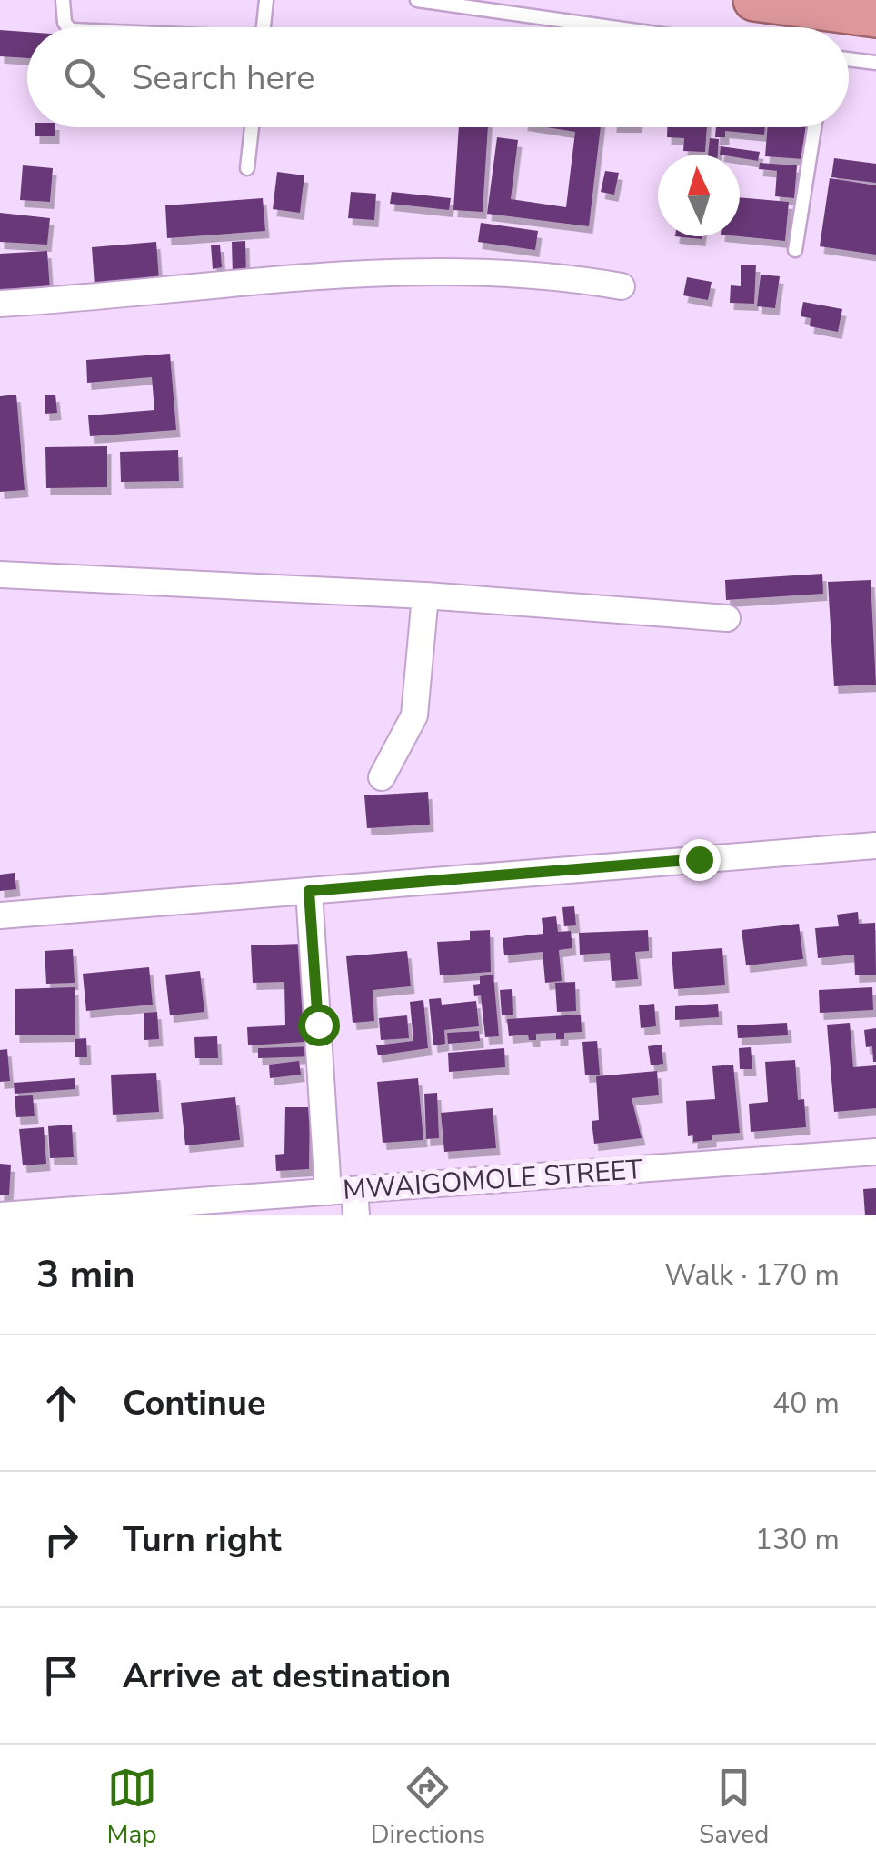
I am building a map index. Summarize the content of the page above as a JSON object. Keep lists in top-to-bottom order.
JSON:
{
  "streets": {
    "street": ["MWAIGOMOLE STREET"]
  },
  "north": "top",
  "page": {
    "search": "Search here",
    "heading": ["3 min", "Walk · 170 m"],
    "list": [
      ["Continue", "40 m"],
      ["Turn right", "130 m"],
      "Arrive at destination"
    ],
    "nav": ["Map", "Directions", "Saved"]
  }
}
